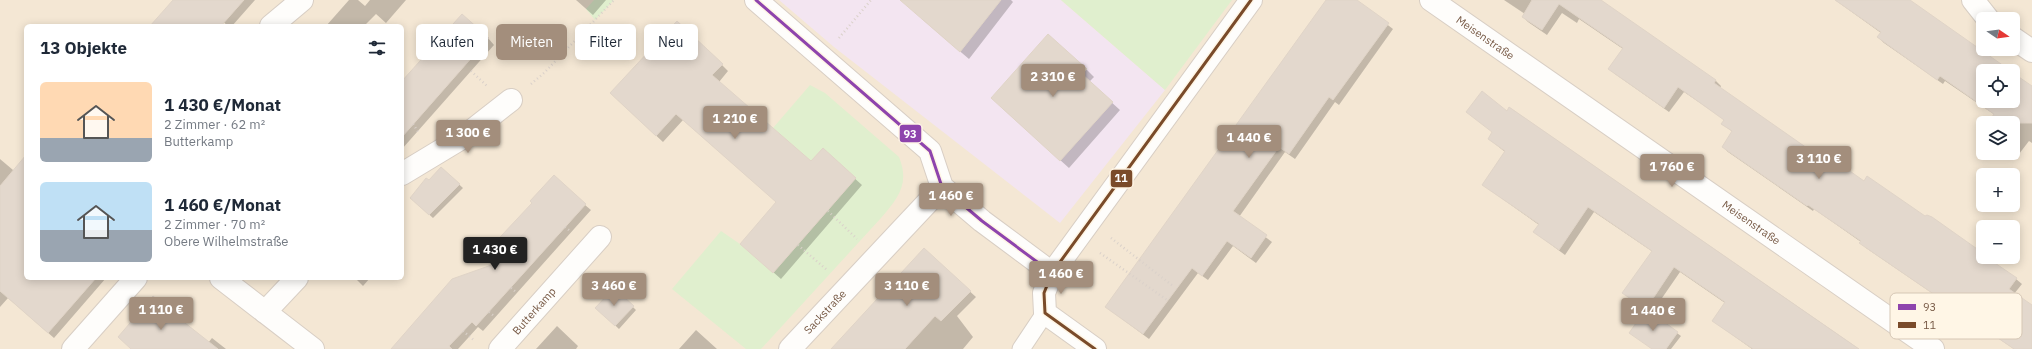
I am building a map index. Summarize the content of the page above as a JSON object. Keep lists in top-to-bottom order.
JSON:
{
  "streets": {
    "street": ["Meisenstraße", "Butterkamp", "Sackstraße"]
  },
  "lines": ["transit line 93", "transit line 11"],
  "legend": ["93", "11"],
  "north": "right",
  "page": {
    "map_buttons": ["+", "−"],
    "chip": [
      "Kaufen",
      "Mieten",
      "Filter",
      "Neu"
    ],
    "heading": "13 Objekte",
    "price": [
      "2 310 €",
      "1 210 €",
      "1 300 €",
      "1 440 €",
      "3 110 €",
      "1 760 €",
      "1 460 €",
      "1 430 €",
      "1 460 €",
      "3 460 €",
      "3 110 €",
      "1 110 €",
      "1 440 €"
    ],
    "list": [
      {
        "name": "1 430 €/Monat",
        "note": "2 Zimmer · 62 m² · Butterkamp"
      },
      {
        "name": "1 460 €/Monat",
        "note": "2 Zimmer · 70 m² · Obere Wilhelmstraße"
      }
    ]
  }
}
